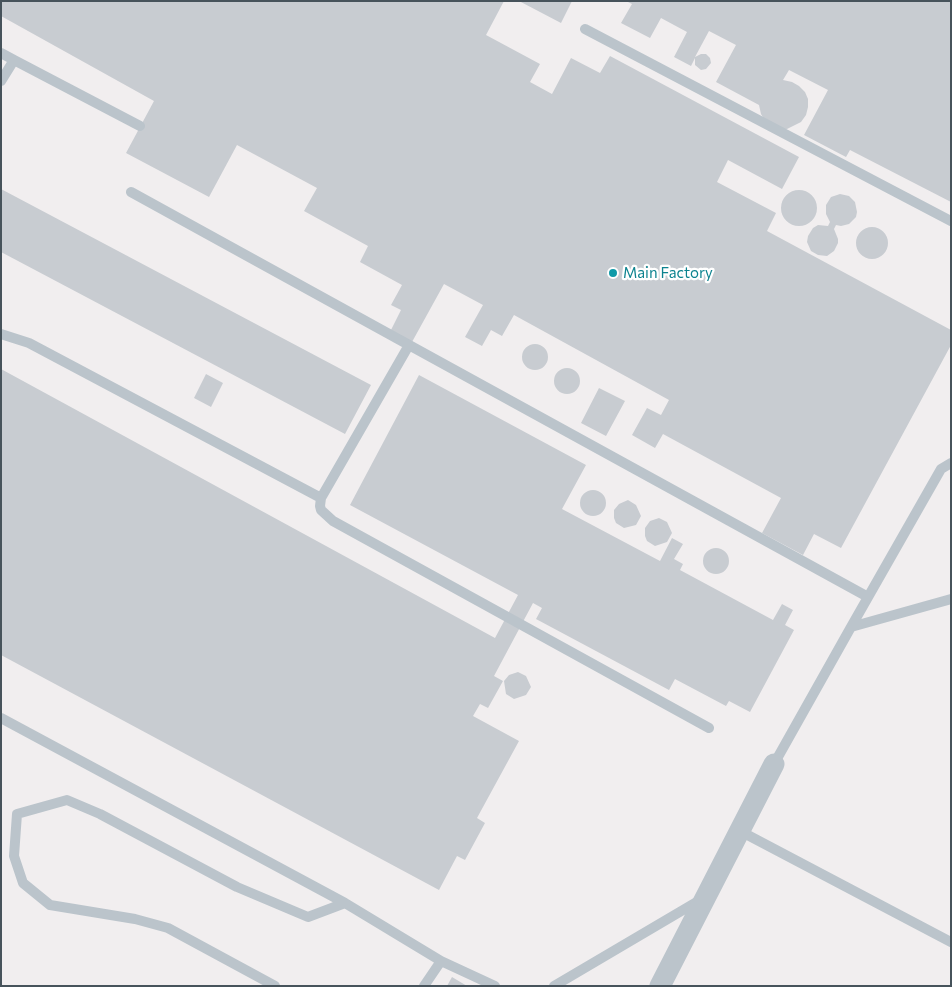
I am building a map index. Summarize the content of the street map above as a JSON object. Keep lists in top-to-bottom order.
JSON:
{
  "places": ["Main Factory"]
}
